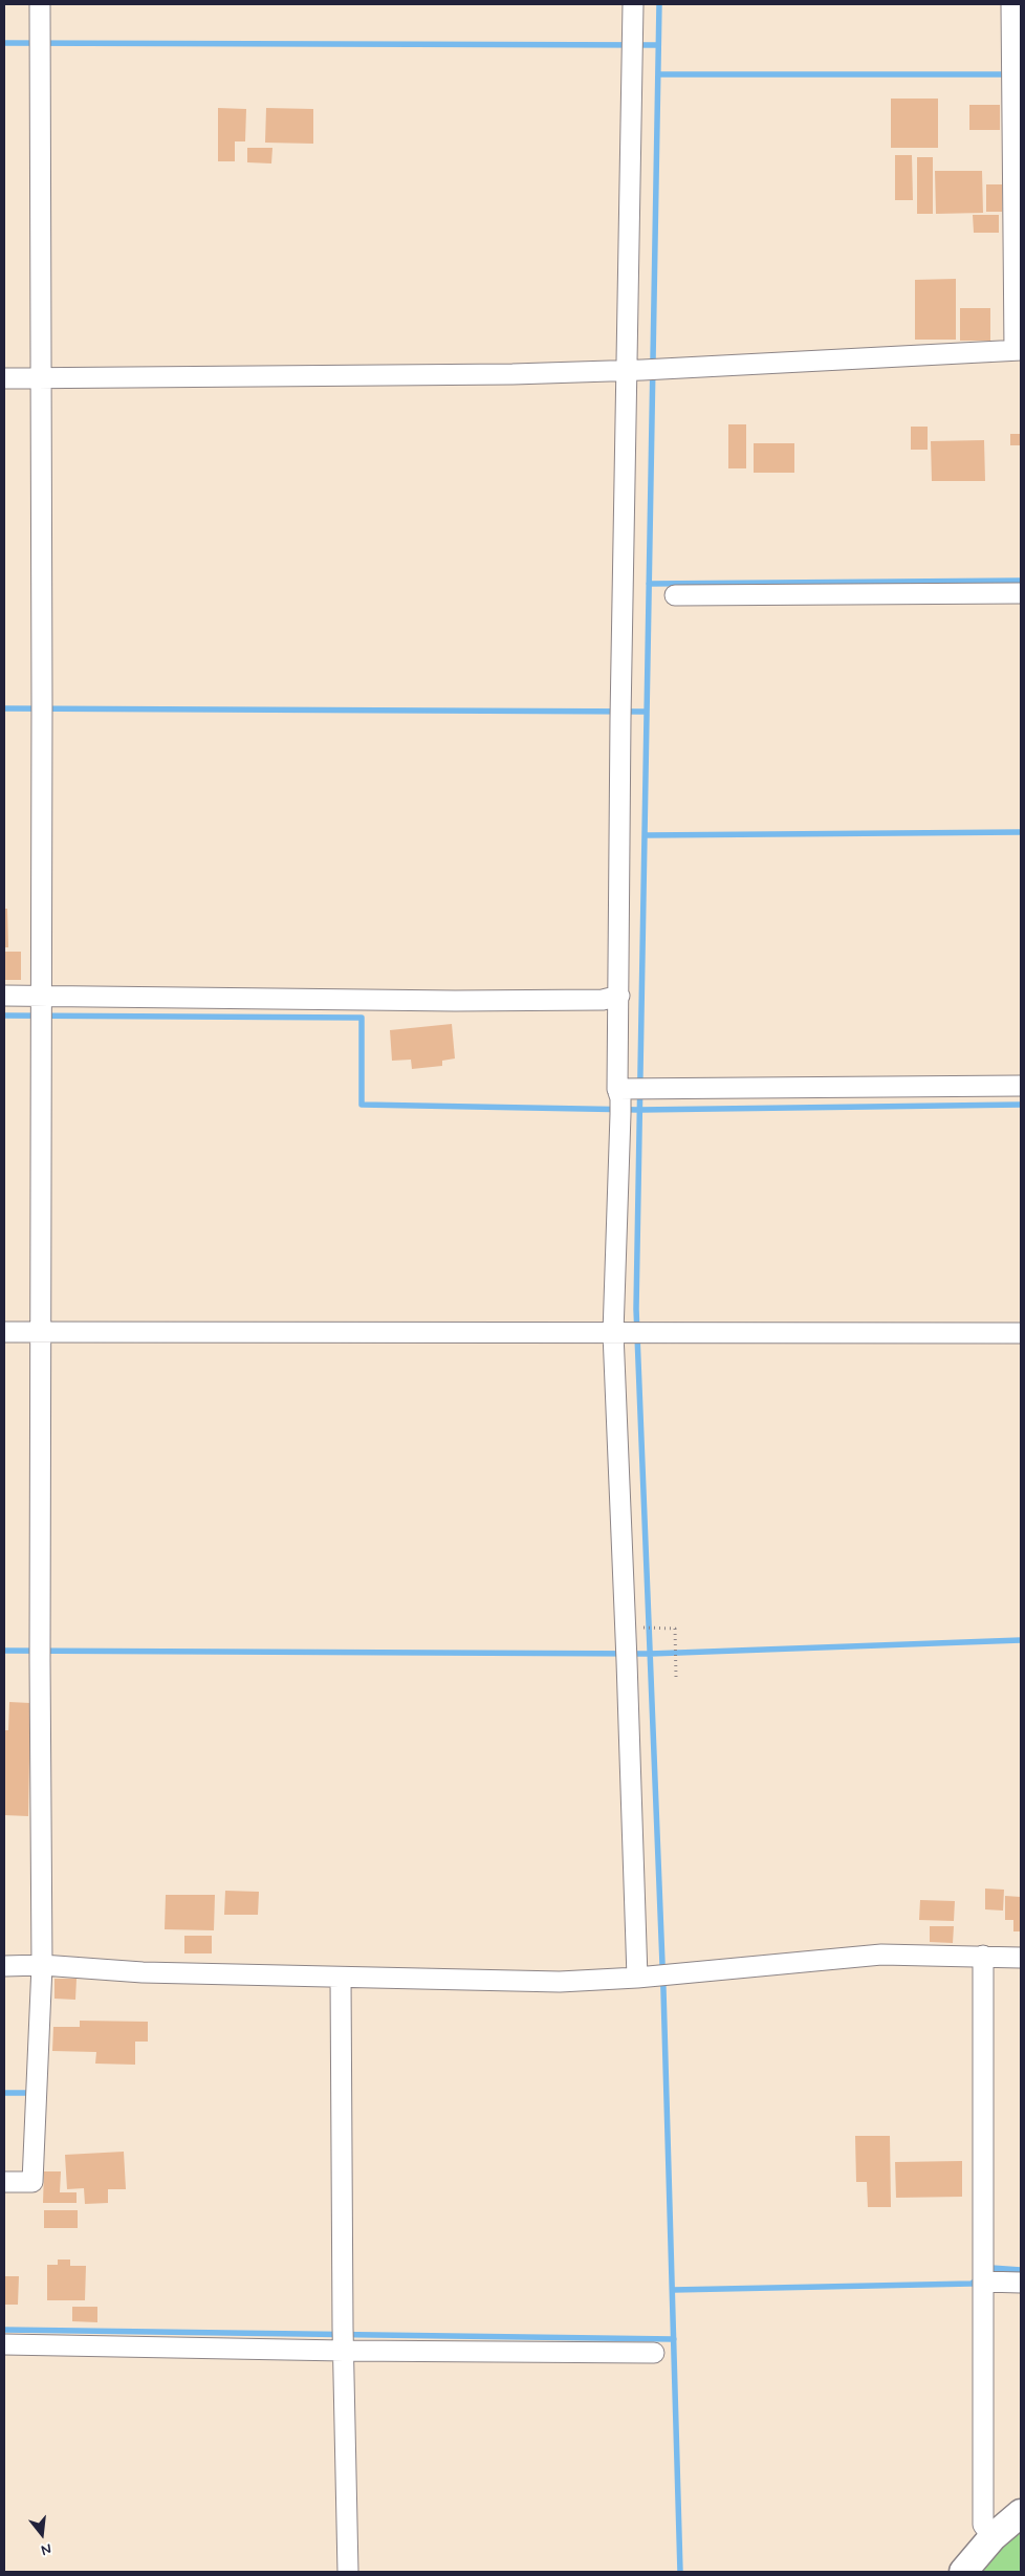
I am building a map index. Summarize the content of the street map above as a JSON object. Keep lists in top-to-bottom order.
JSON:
{
  "north": "bottom"
}
